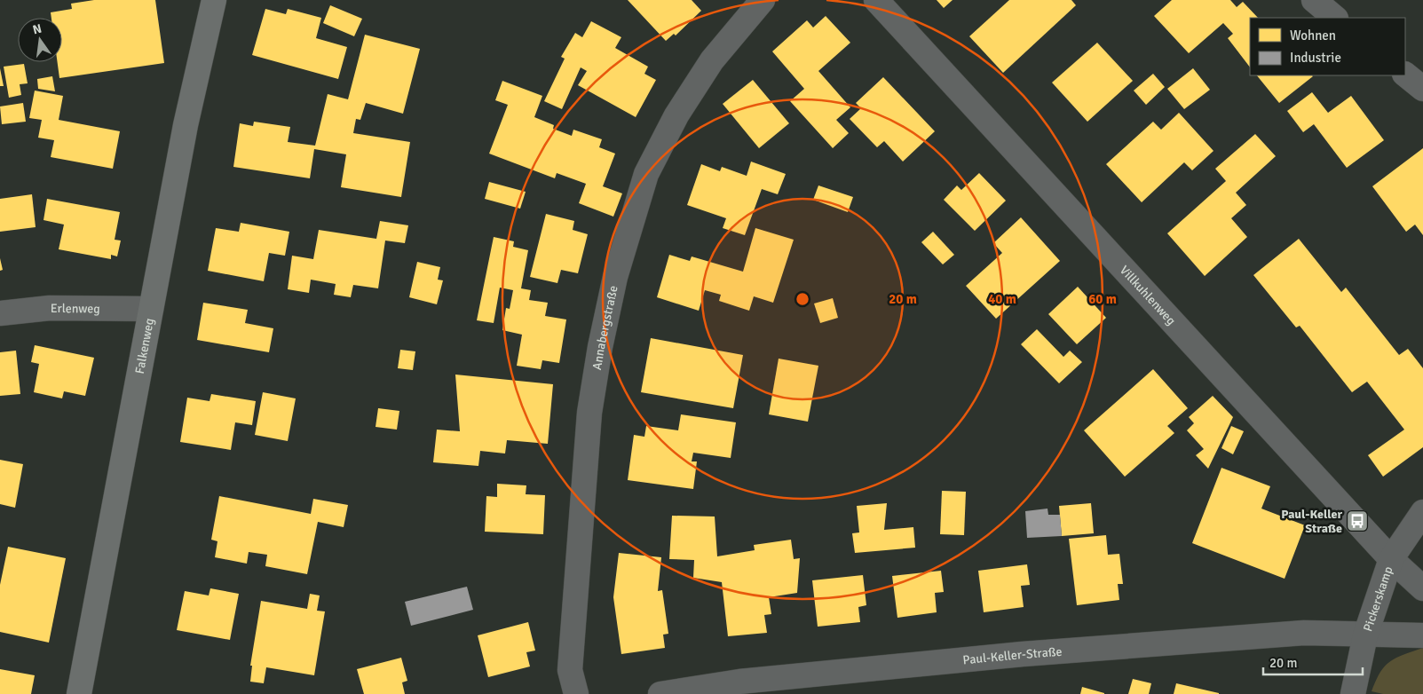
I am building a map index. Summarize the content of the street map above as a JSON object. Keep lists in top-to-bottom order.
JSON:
{
  "streets": {
    "main road": ["Falkenweg"],
    "street": [
      "Villkuhlenweg",
      "Erlenweg",
      "Annabergstraße",
      "Pickerskamp",
      "Paul-Keller-Straße"
    ]
  },
  "crossings": [
    ["Villkuhlenweg", "Pickerskamp"],
    ["Erlenweg", "Falkenweg"],
    ["Pickerskamp", "Paul-Keller-Straße"]
  ],
  "places": {
    "bus stop": ["Paul-Keller Straße"]
  },
  "legend": ["Wohnen", "Industrie"],
  "scale_bar": "20 m",
  "north": "top",
  "rings": ["20 m", "40 m", "60 m"]
}
